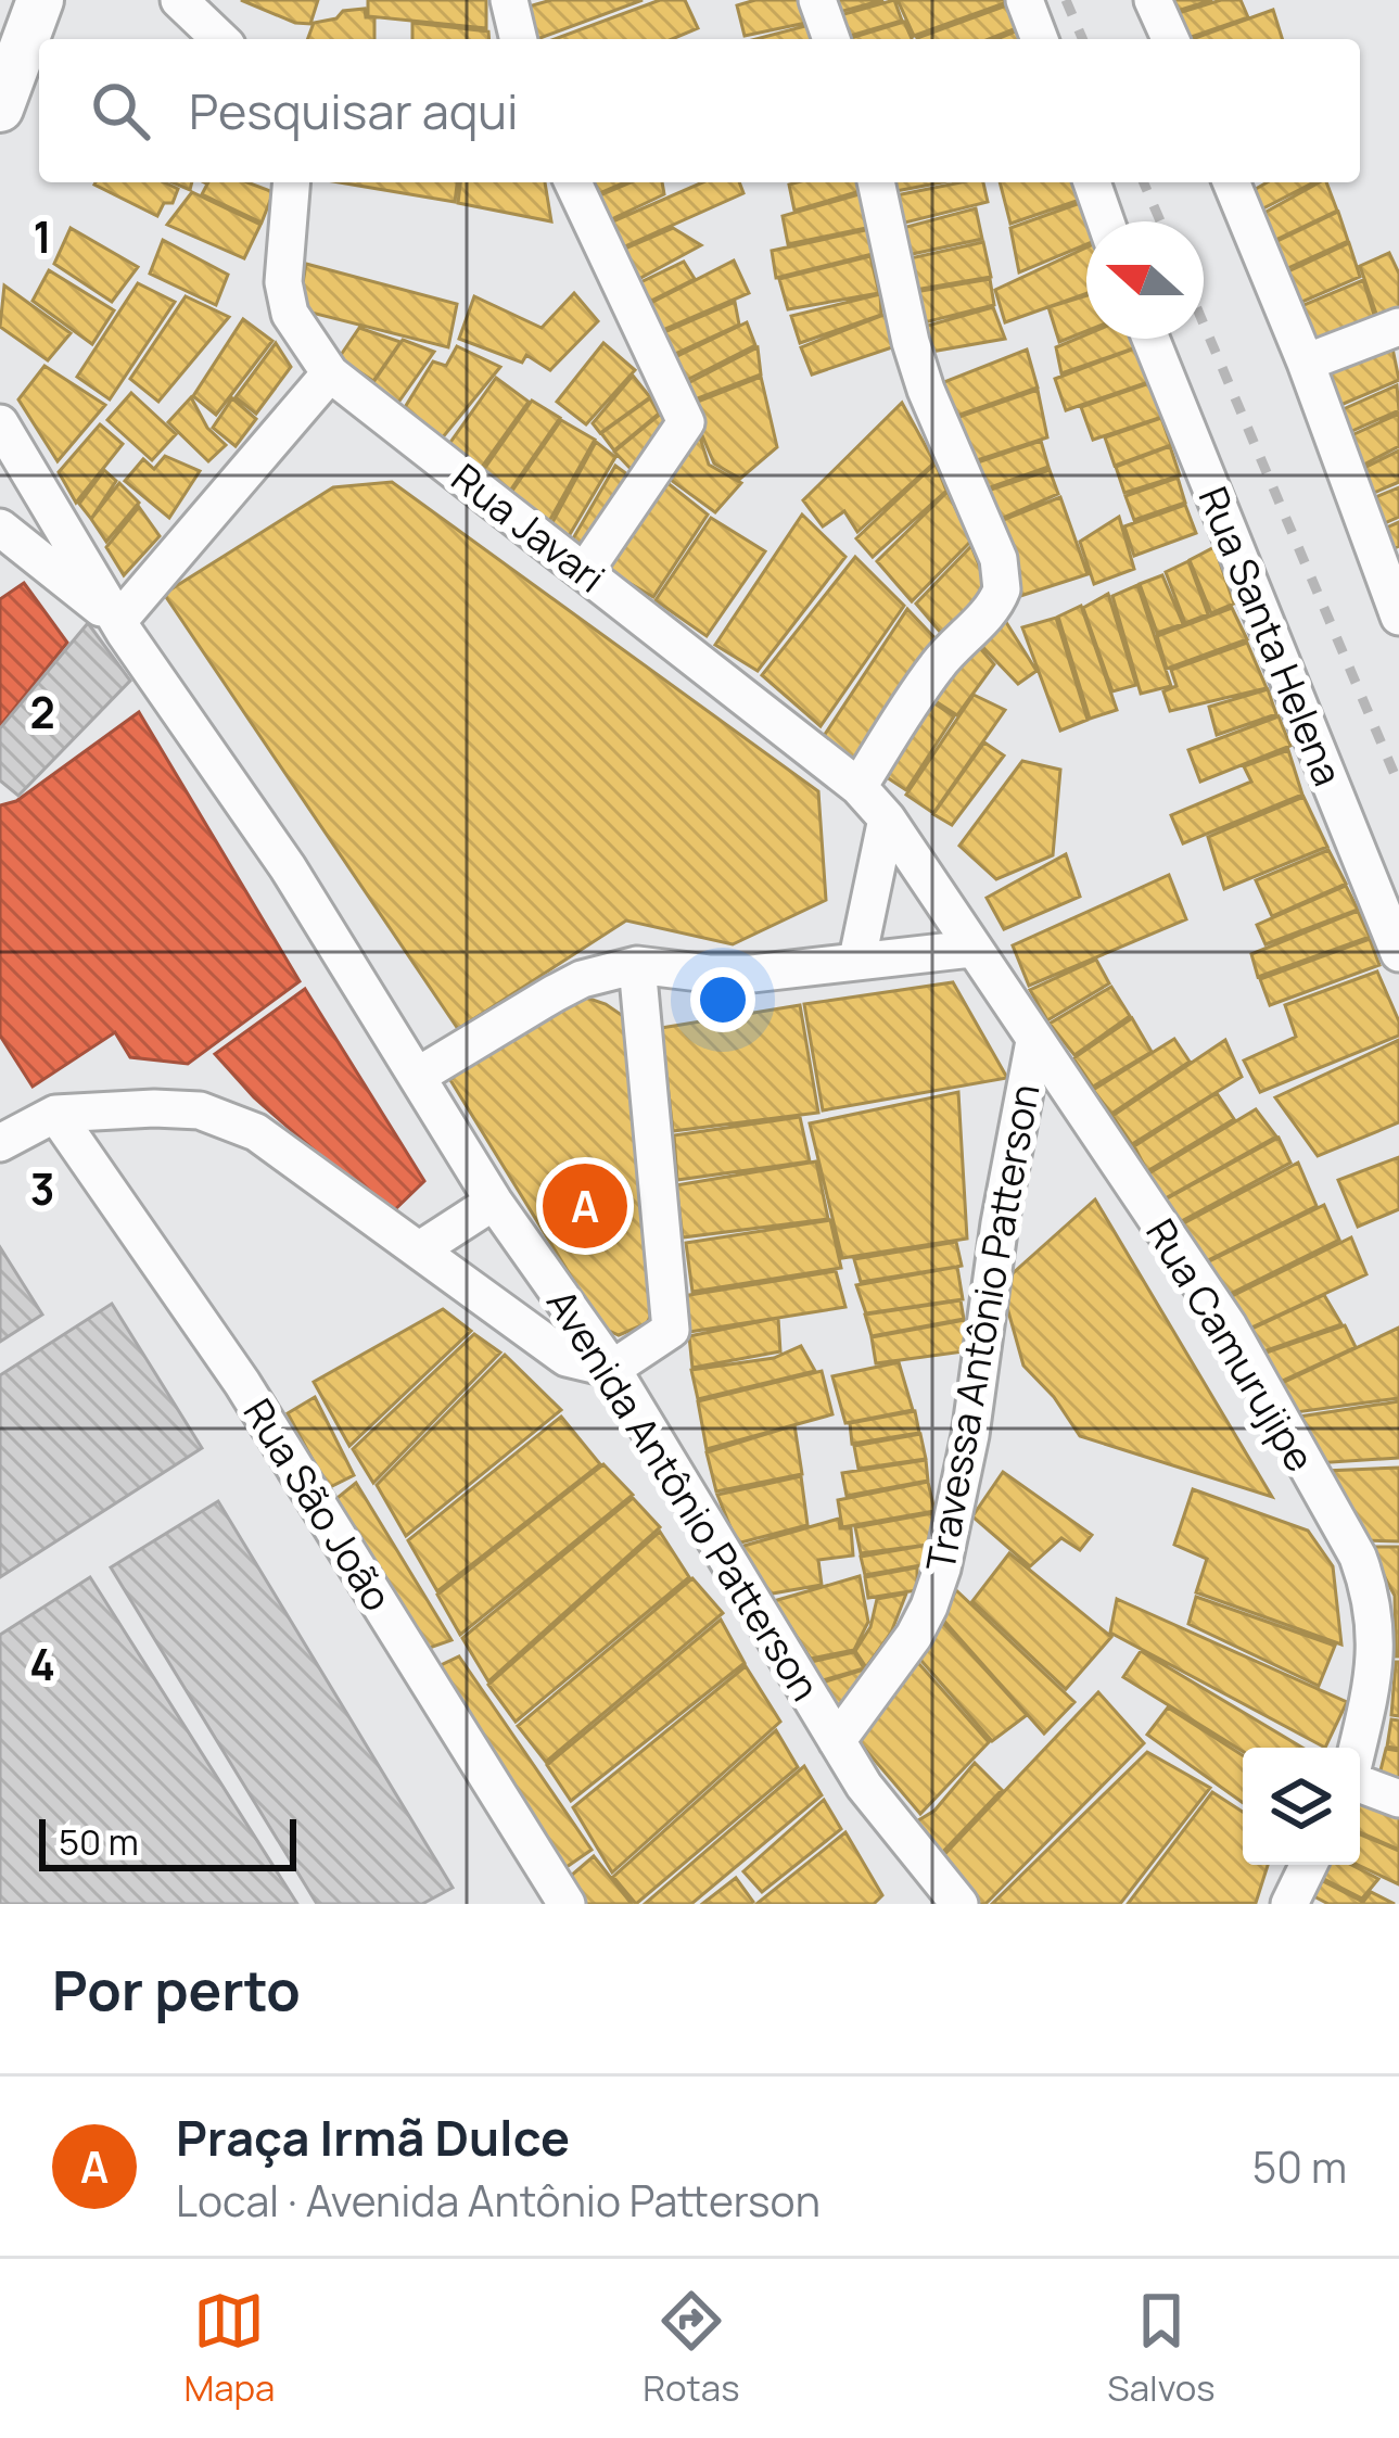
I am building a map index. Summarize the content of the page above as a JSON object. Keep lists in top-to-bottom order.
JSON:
{
  "streets": {
    "street": [
      "Rua Javari",
      "Rua Santa Helena",
      "Travessa Antônio Patterson",
      "Rua Camurujipe",
      "Avenida Antônio Patterson",
      "Rua São João"
    ]
  },
  "crossings": [
    ["Rua Javari", "Rua Camurujipe"],
    ["Travessa Antônio Patterson", "Rua Camurujipe"],
    ["Travessa Antônio Patterson", "Avenida Antônio Patterson"]
  ],
  "scale_bar": "50 m",
  "north": "left",
  "page": {
    "search": "Pesquisar aqui",
    "pins": "A",
    "scale": "50 m",
    "heading": "Por perto",
    "list": [
      {
        "mark": "A",
        "name": "Praça Irmã Dulce",
        "note": "Local · Avenida Antônio Patterson",
        "value": "50 m"
      }
    ],
    "nav": ["Mapa", "Rotas", "Salvos"]
  },
  "grid": {
    "rows": [
      "1",
      "2",
      "3",
      "4"
    ]
  }
}
